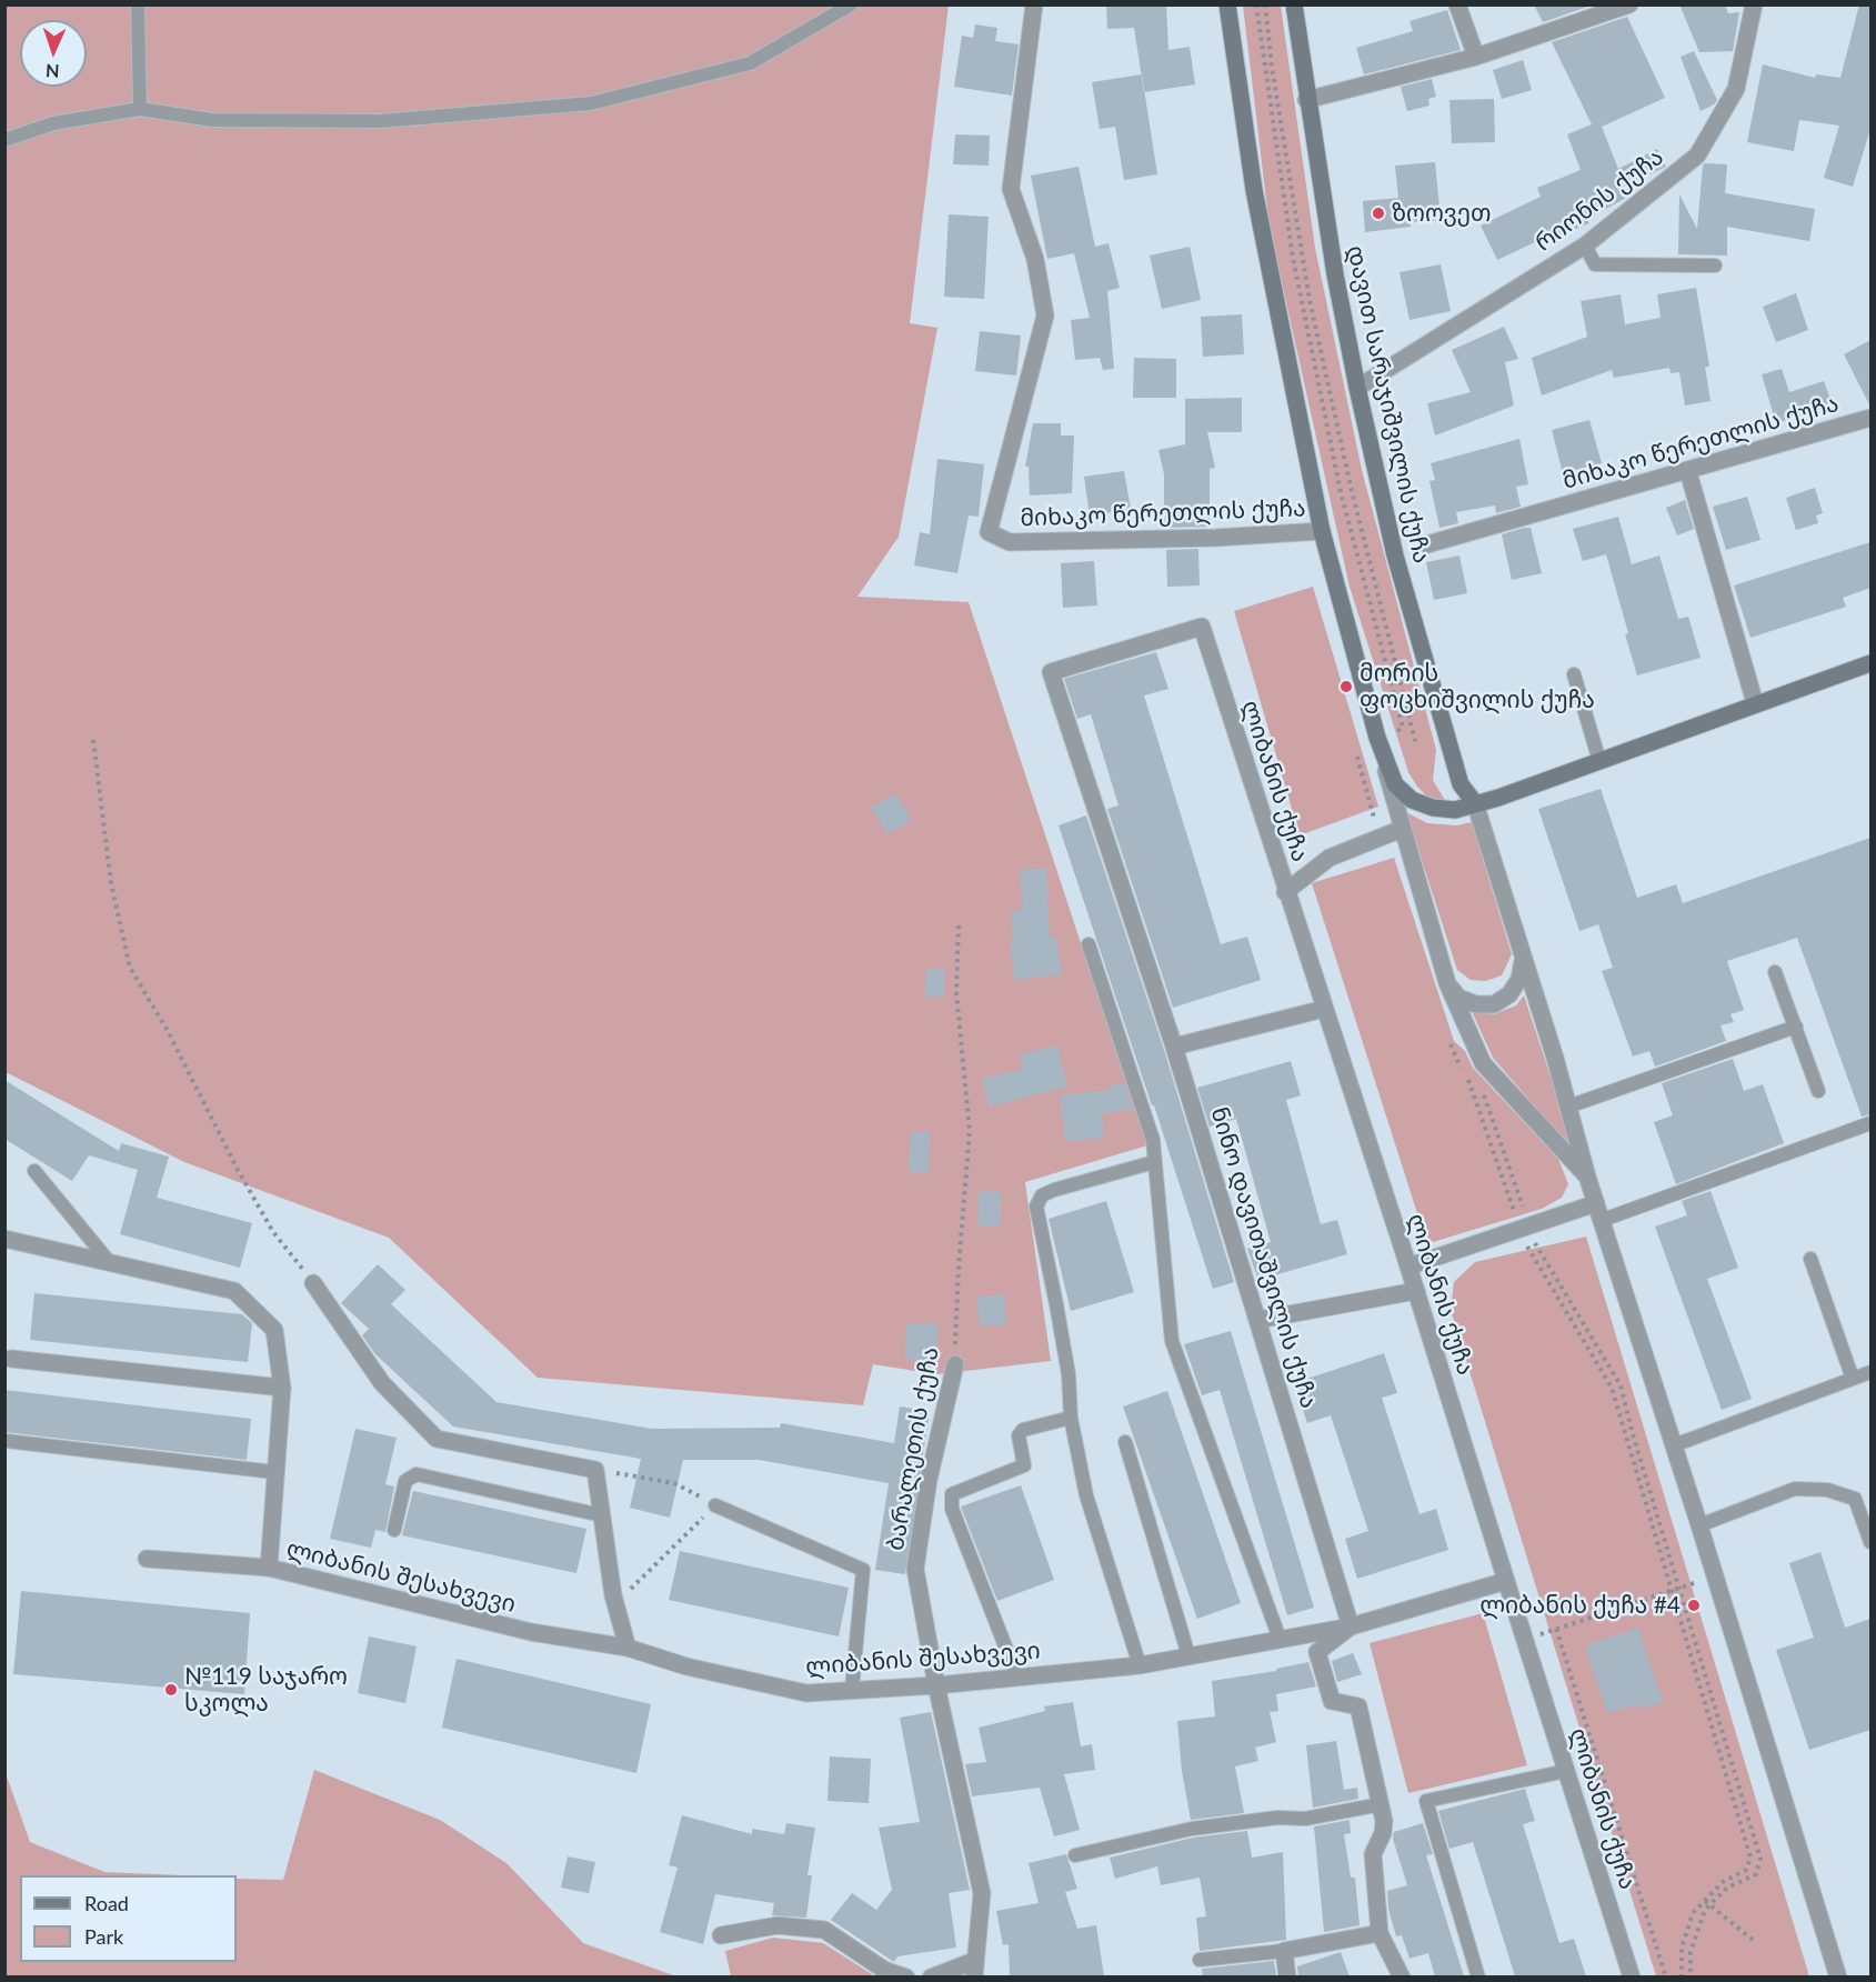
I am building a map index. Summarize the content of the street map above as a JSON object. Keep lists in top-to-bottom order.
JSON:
{
  "streets": {
    "main road": ["დავით სარაჯიშვილის ქუჩა"],
    "street": [
      "რიონის ქუჩა",
      "მიხაკო წერეთლის ქუჩა",
      "ლიბანის ქუჩა",
      "ნინო დავითაშვილის ქუჩა",
      "ბარალეთის ქუჩა",
      "ლიბანის შესახვევი"
    ]
  },
  "crossings": [
    ["რიონის ქუჩა", "დავით სარაჯიშვილის ქუჩა"],
    ["ლიბანის ქუჩა", "ნინო დავითაშვილის ქუჩა"],
    ["ლიბანის ქუჩა", "ლიბანის შესახვევი"],
    ["ნინო დავითაშვილის ქუჩა", "ლიბანის შესახვევი"],
    ["ბარალეთის ქუჩა", "ლიბანის შესახვევი"]
  ],
  "places": [
    "ზოოვეთ",
    "მორის ფოცხიშვილის ქუჩა",
    "ლიბანის ქუჩა #4",
    "№119 საჯარო სკოლა"
  ],
  "legend": ["Road", "Park"],
  "north": "bottom"
}
